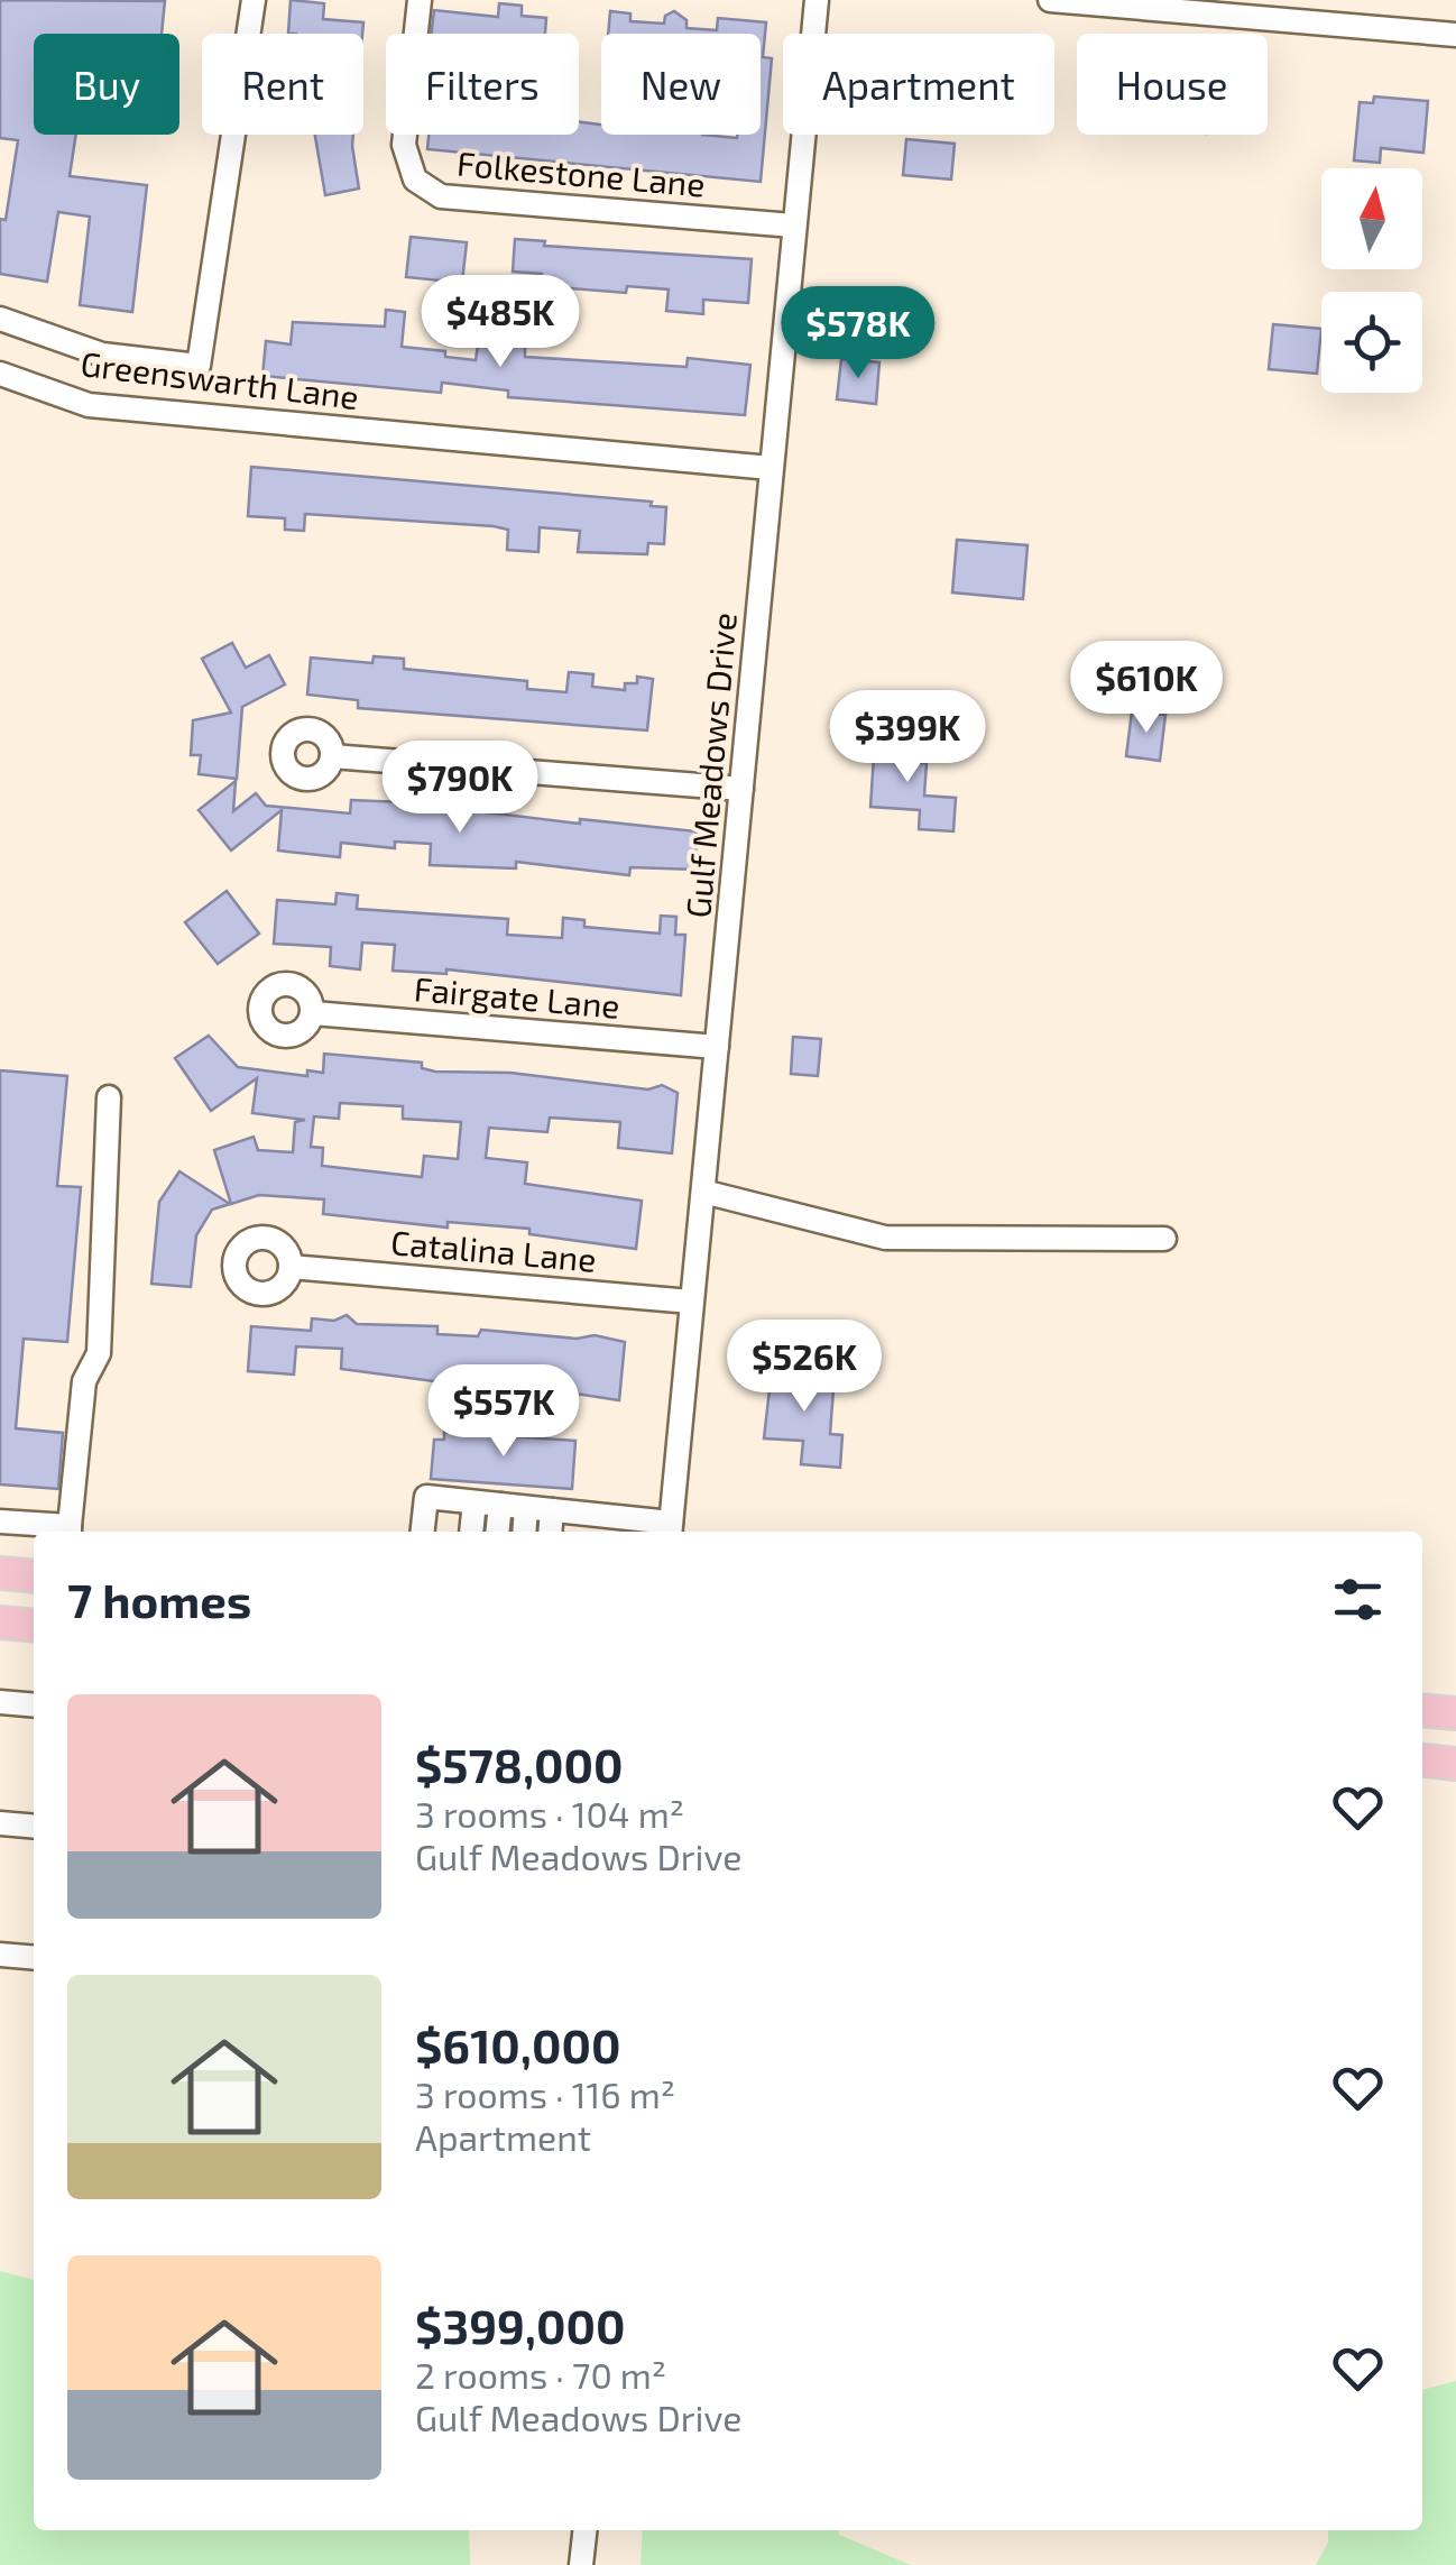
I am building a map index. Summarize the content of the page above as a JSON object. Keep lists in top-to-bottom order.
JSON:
{
  "streets": {
    "street": [
      "Folkestone Lane",
      "Greenswarth Lane",
      "Gulf Meadows Drive",
      "Fairgate Lane",
      "Catalina Lane"
    ]
  },
  "crossings": [
    ["Folkestone Lane", "Gulf Meadows Drive"],
    ["Greenswarth Lane", "Gulf Meadows Drive"],
    ["Gulf Meadows Drive", "Fairgate Lane"],
    ["Gulf Meadows Drive", "Catalina Lane"]
  ],
  "north": "top",
  "page": {
    "chip": [
      "Buy",
      "Rent",
      "Filters",
      "New",
      "Apartment",
      "House"
    ],
    "price": [
      "$485K",
      "$578K",
      "$610K",
      "$399K",
      "$790K",
      "$526K",
      "$557K"
    ],
    "heading": "7 homes",
    "list": [
      {
        "name": "$578,000",
        "note": "3 rooms · 104 m² · Gulf Meadows Drive"
      },
      {
        "name": "$610,000",
        "note": "3 rooms · 116 m² · Apartment"
      },
      {
        "name": "$399,000",
        "note": "2 rooms · 70 m² · Gulf Meadows Drive"
      }
    ]
  }
}
